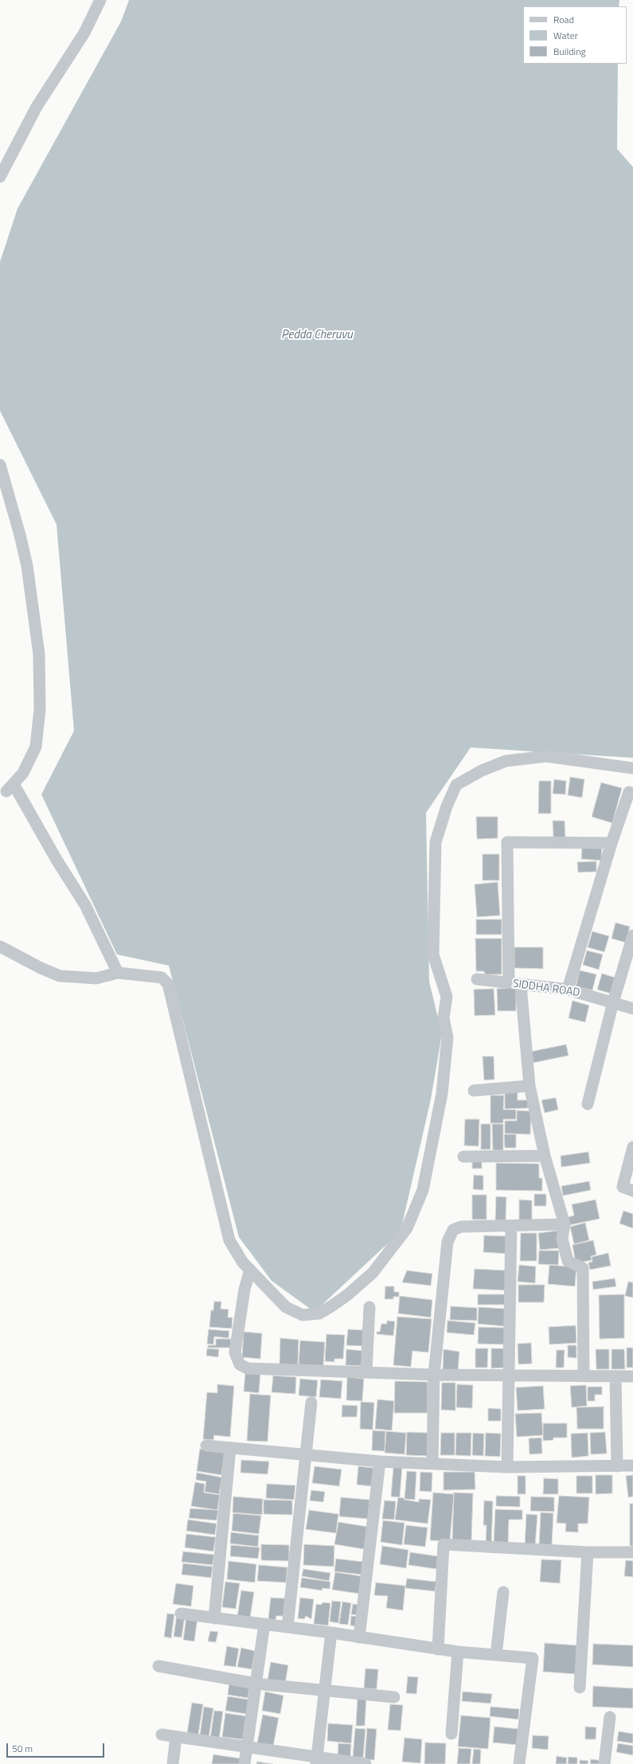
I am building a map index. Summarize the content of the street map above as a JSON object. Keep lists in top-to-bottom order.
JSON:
{
  "streets": {
    "street": ["SIDDHA ROAD"]
  },
  "water": ["Pedda Cheruvu"],
  "legend": ["Road", "Water", "Building"],
  "scale_bar": "50 m"
}
